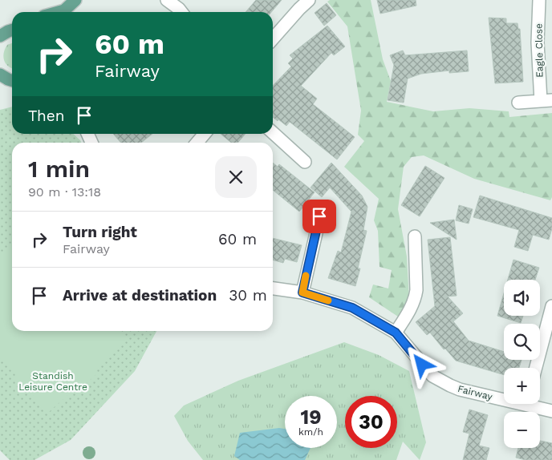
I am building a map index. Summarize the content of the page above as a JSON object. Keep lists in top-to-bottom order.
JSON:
{
  "streets": {
    "street": ["Eagle Close", "Fairway"]
  },
  "parks": ["Standish Leisure Centre"],
  "page": {
    "turn": ["60 m", "Fairway"],
    "then": "Then",
    "heading": ["1 min", "90 m · 13:18"],
    "list": [
      {
        "name": "Turn right",
        "note": "Fairway",
        "value": "60 m"
      },
      {
        "name": "Arrive at destination",
        "value": "30 m"
      }
    ],
    "map_buttons": ["+", "−"],
    "speed": "19 km/h",
    "limit": "30"
  }
}
